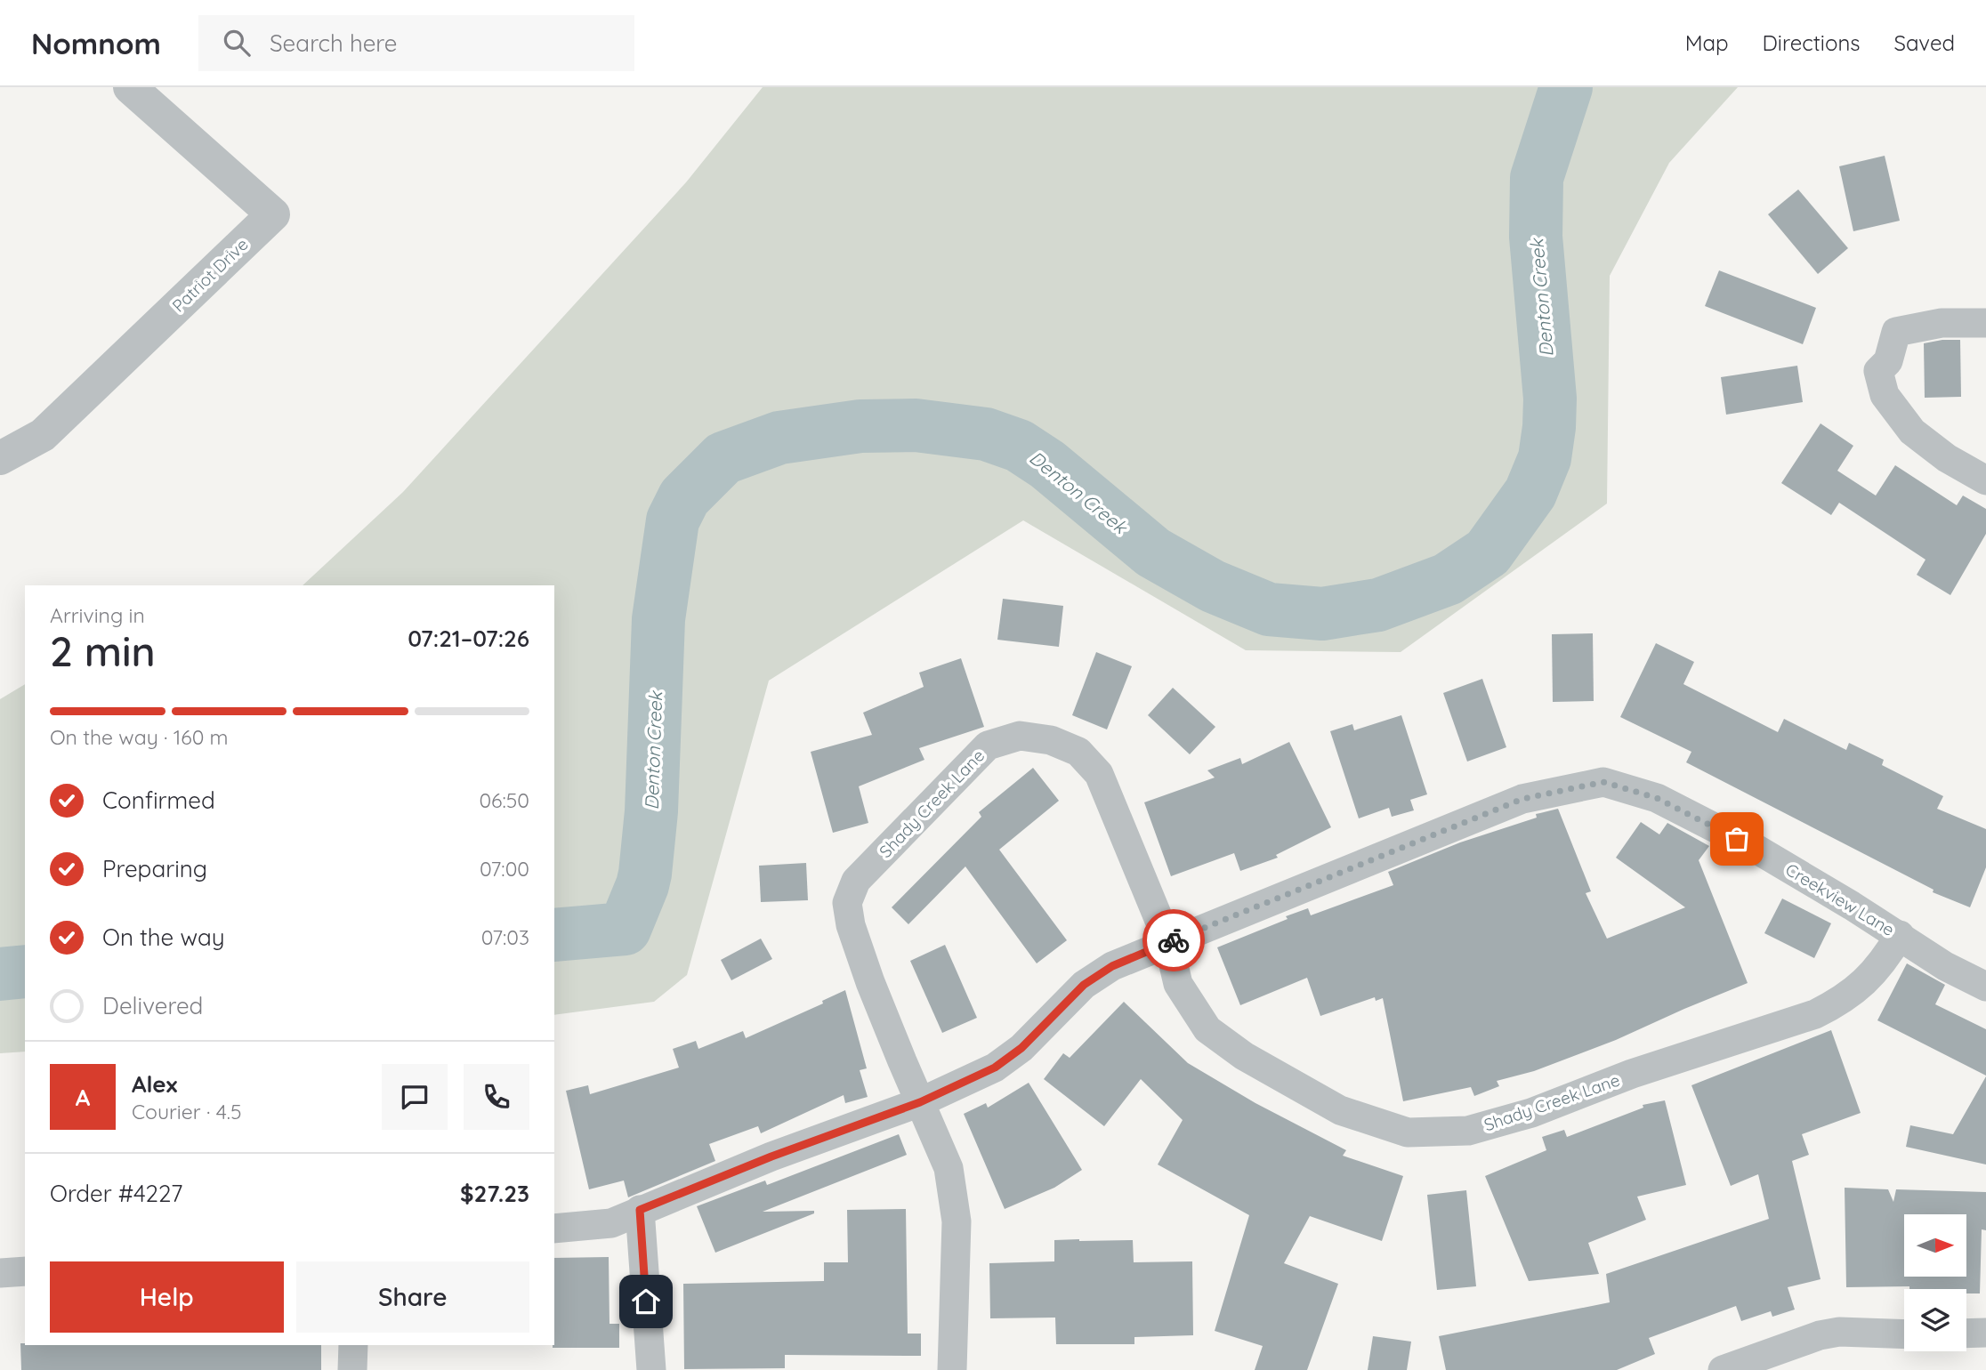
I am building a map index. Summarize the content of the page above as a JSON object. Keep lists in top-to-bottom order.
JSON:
{
  "streets": {
    "street": ["Patriot Drive", "Shady Creek Lane", "Creekview Lane"]
  },
  "crossings": [
    ["Shady Creek Lane", "Creekview Lane"]
  ],
  "water": ["Denton Creek"],
  "north": "right",
  "page": {
    "header": "Nomnom",
    "search": "Search here",
    "nav": ["Map", "Directions", "Saved"],
    "heading": ["2 min", "Arriving in", "07:21–07:26"],
    "panel": [
      "Alex",
      "Courier · 4.5",
      "Order #4227",
      "$27.23"
    ],
    "bar": "On the way · 160 m",
    "list": [
      ["Confirmed", "06:50"],
      ["Preparing", "07:00"],
      ["On the way", "07:03"],
      "Delivered"
    ],
    "round": "A",
    "buttons": ["Help", "Share"]
  }
}
